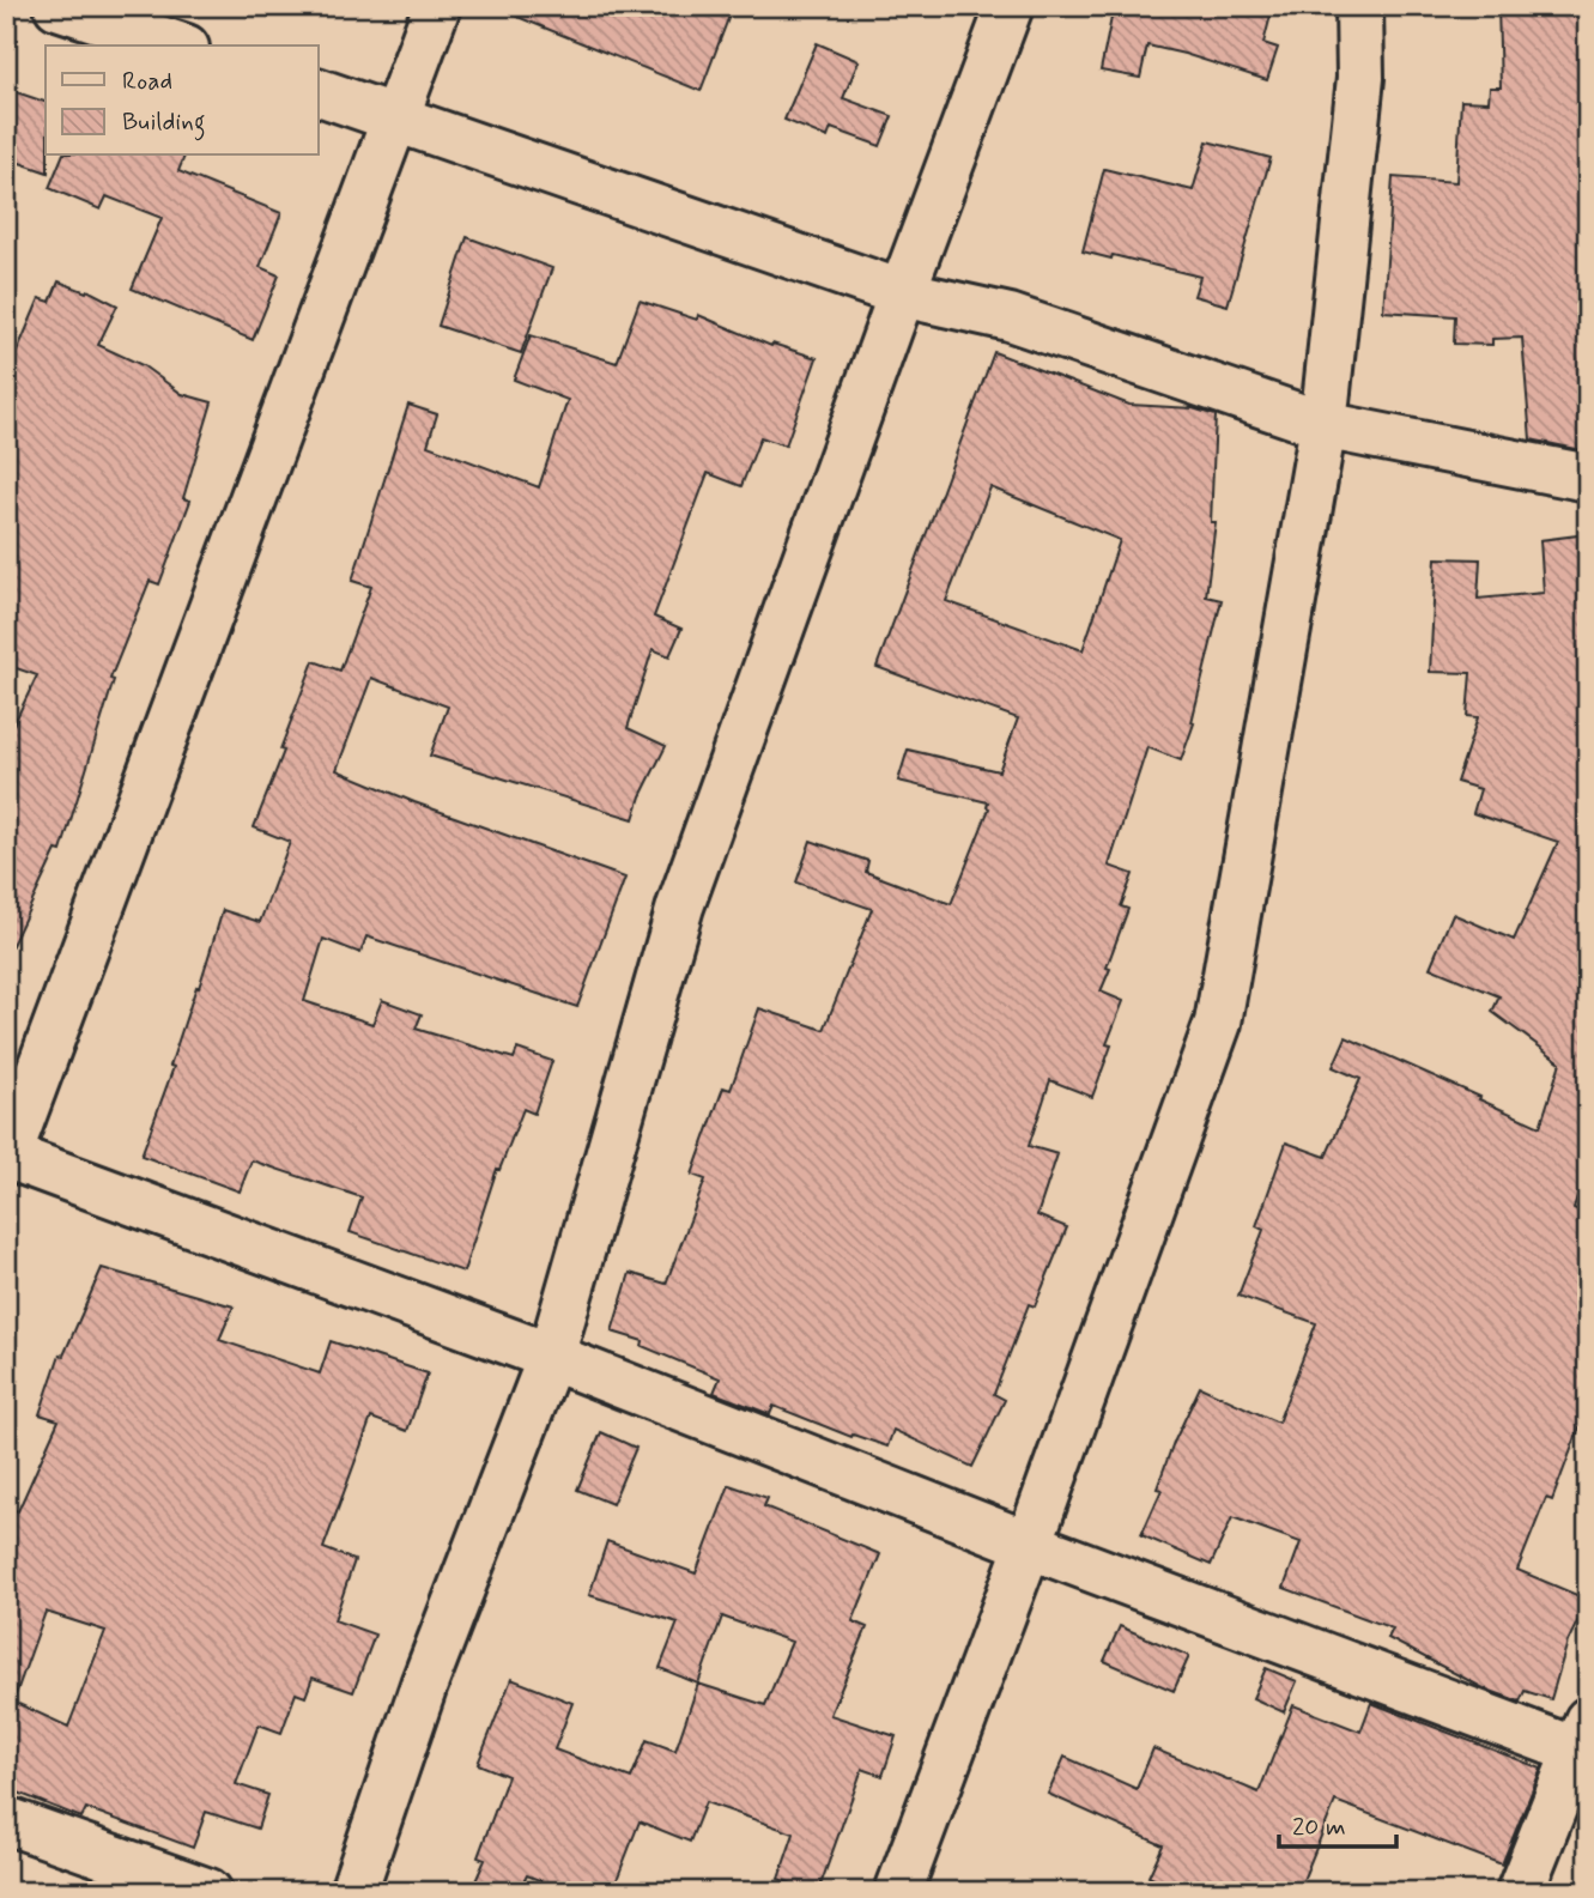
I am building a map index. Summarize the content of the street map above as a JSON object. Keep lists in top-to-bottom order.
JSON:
{
  "legend": ["Road", "Building"],
  "scale_bar": "20 m"
}
